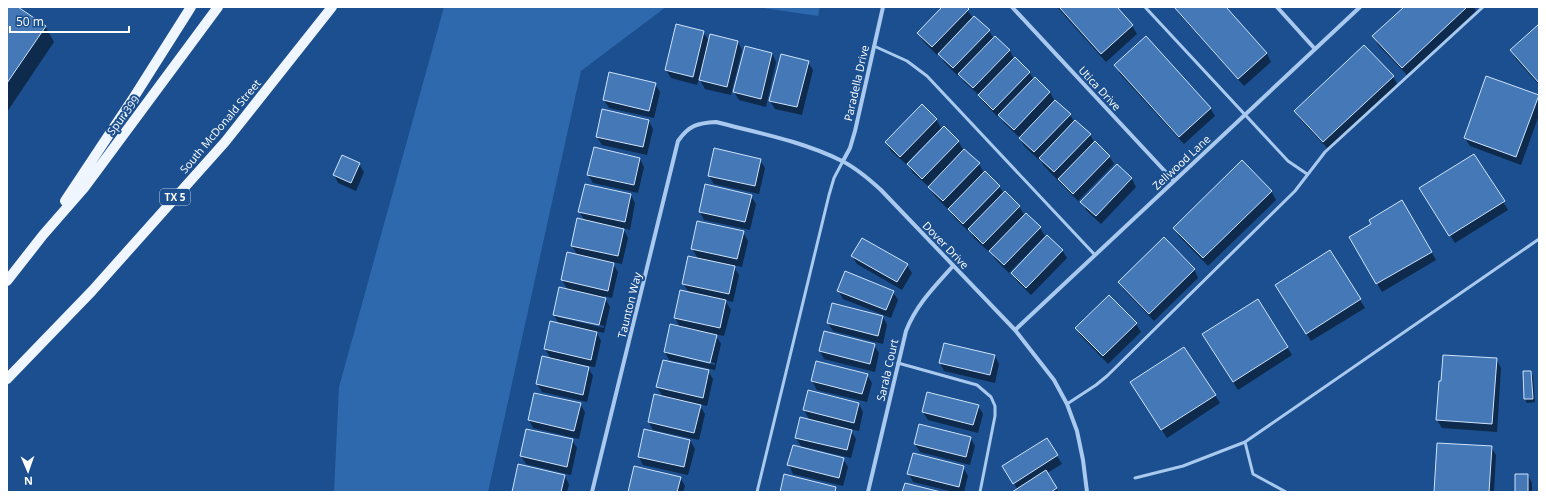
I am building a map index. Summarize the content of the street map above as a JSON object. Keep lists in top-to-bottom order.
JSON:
{
  "streets": {
    "main road": ["Spur 399", "South McDonald Street", "TX 5"],
    "street": [
      "Paradella Drive",
      "Utica Drive",
      "Zellwood Lane",
      "Dover Drive",
      "Taunton Way",
      "Sarala Court"
    ]
  },
  "crossings": [
    ["Paradella Drive", "Dover Drive"],
    ["Utica Drive", "Zellwood Lane"],
    ["Zellwood Lane", "Dover Drive"],
    ["Dover Drive", "Taunton Way"],
    ["Dover Drive", "Sarala Court"]
  ],
  "scale_bar": "50 m",
  "north": "bottom"
}
